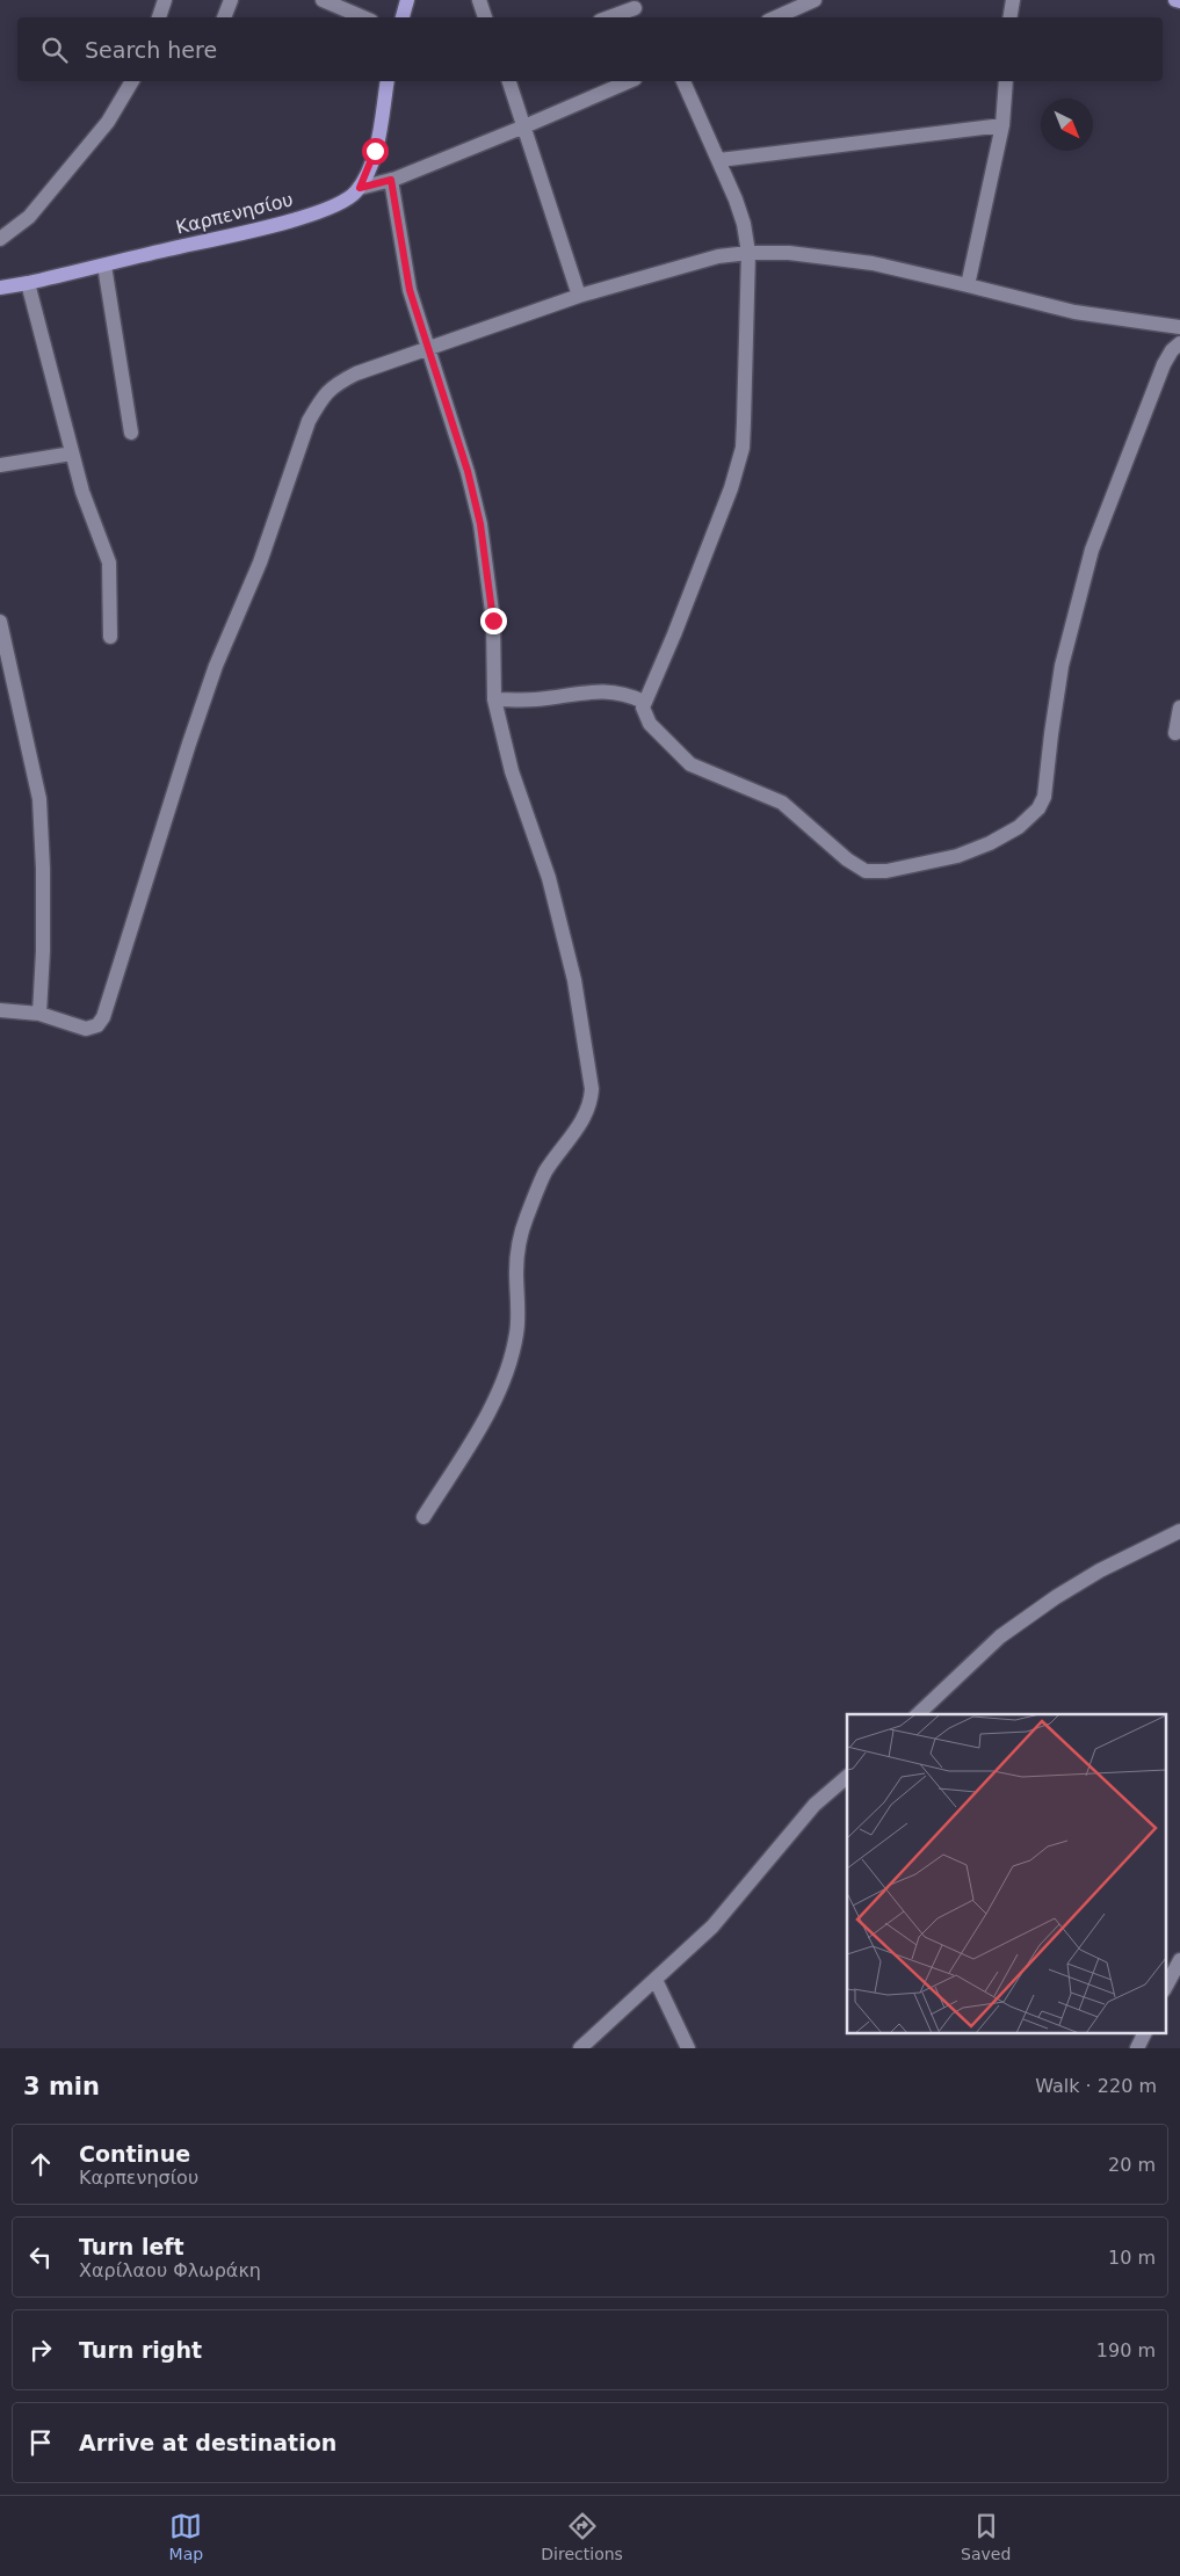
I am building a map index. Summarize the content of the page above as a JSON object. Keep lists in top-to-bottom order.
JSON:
{
  "streets": {
    "main road": ["Καρπενησίου"]
  },
  "north": "bottom right",
  "page": {
    "search": "Search here",
    "heading": ["3 min", "Walk · 220 m"],
    "list": [
      ["Continue", "Καρπενησίου", "20 m"],
      ["Turn left", "Χαρίλαου Φλωράκη", "10 m"],
      ["Turn right", "190 m"],
      "Arrive at destination"
    ],
    "nav": ["Map", "Directions", "Saved"]
  }
}
